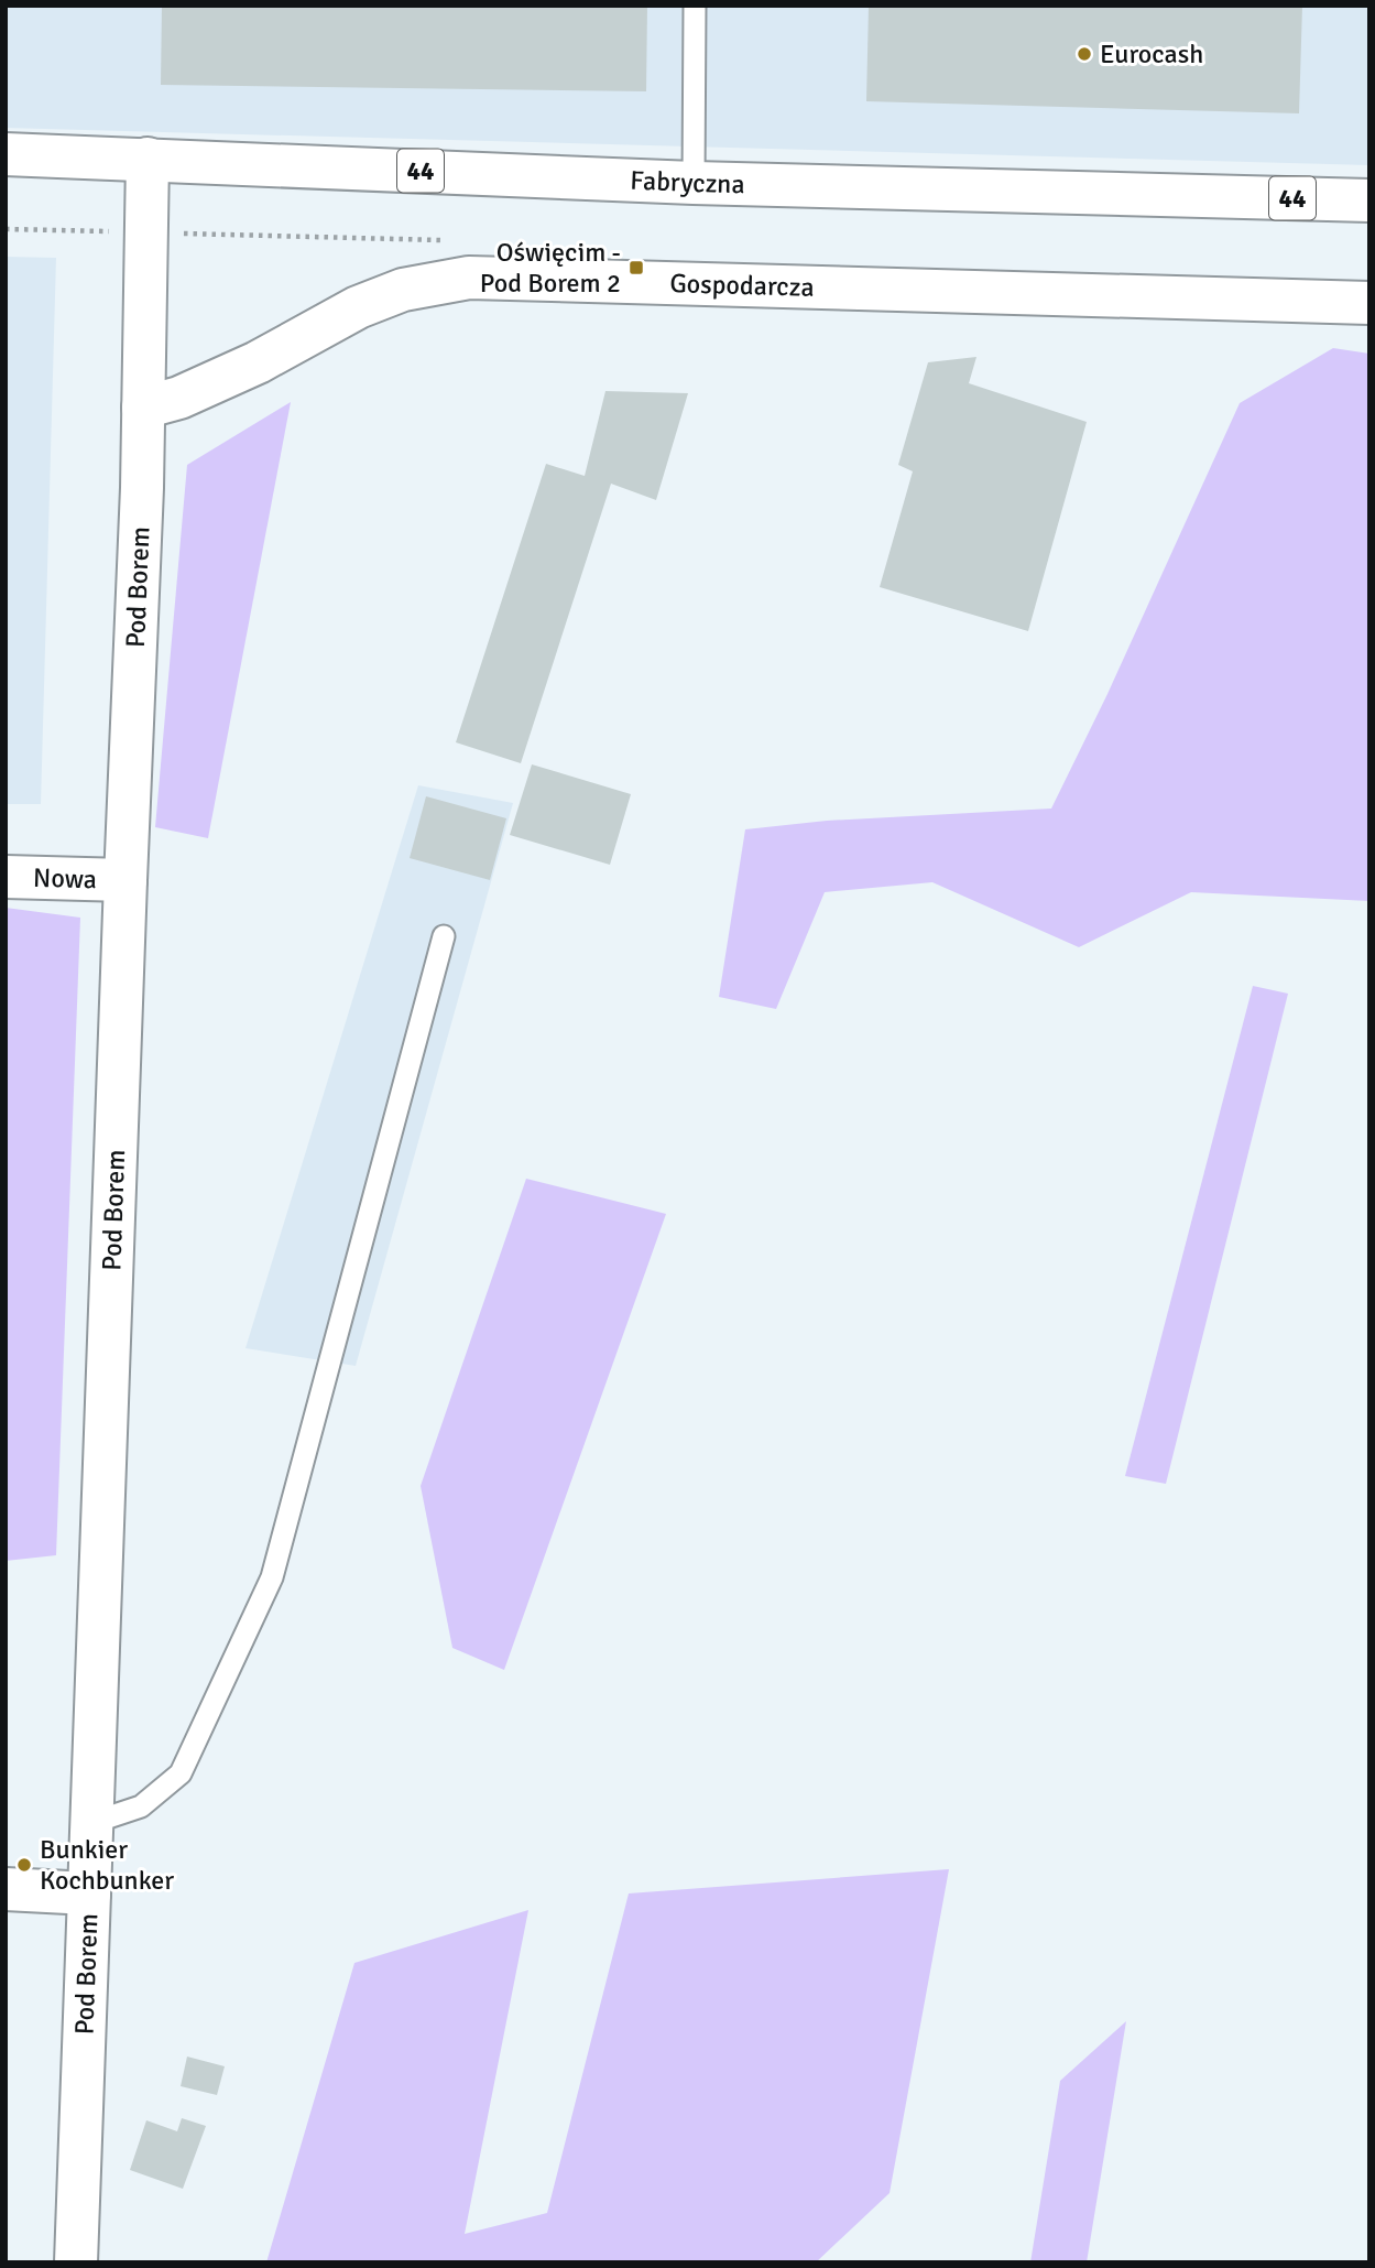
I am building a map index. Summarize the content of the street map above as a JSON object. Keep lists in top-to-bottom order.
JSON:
{
  "streets": {
    "street": [
      "44",
      "Fabryczna",
      "Gospodarcza",
      "Pod Borem",
      "Nowa"
    ]
  },
  "crossings": [
    ["Fabryczna", "Pod Borem"],
    ["Gospodarcza", "Pod Borem"],
    ["Pod Borem", "Nowa"]
  ],
  "places": {
    "other": ["Eurocash", "Bunkier Kochbunker"],
    "transit": ["Oświęcim - Pod Borem 2"]
  }
}
